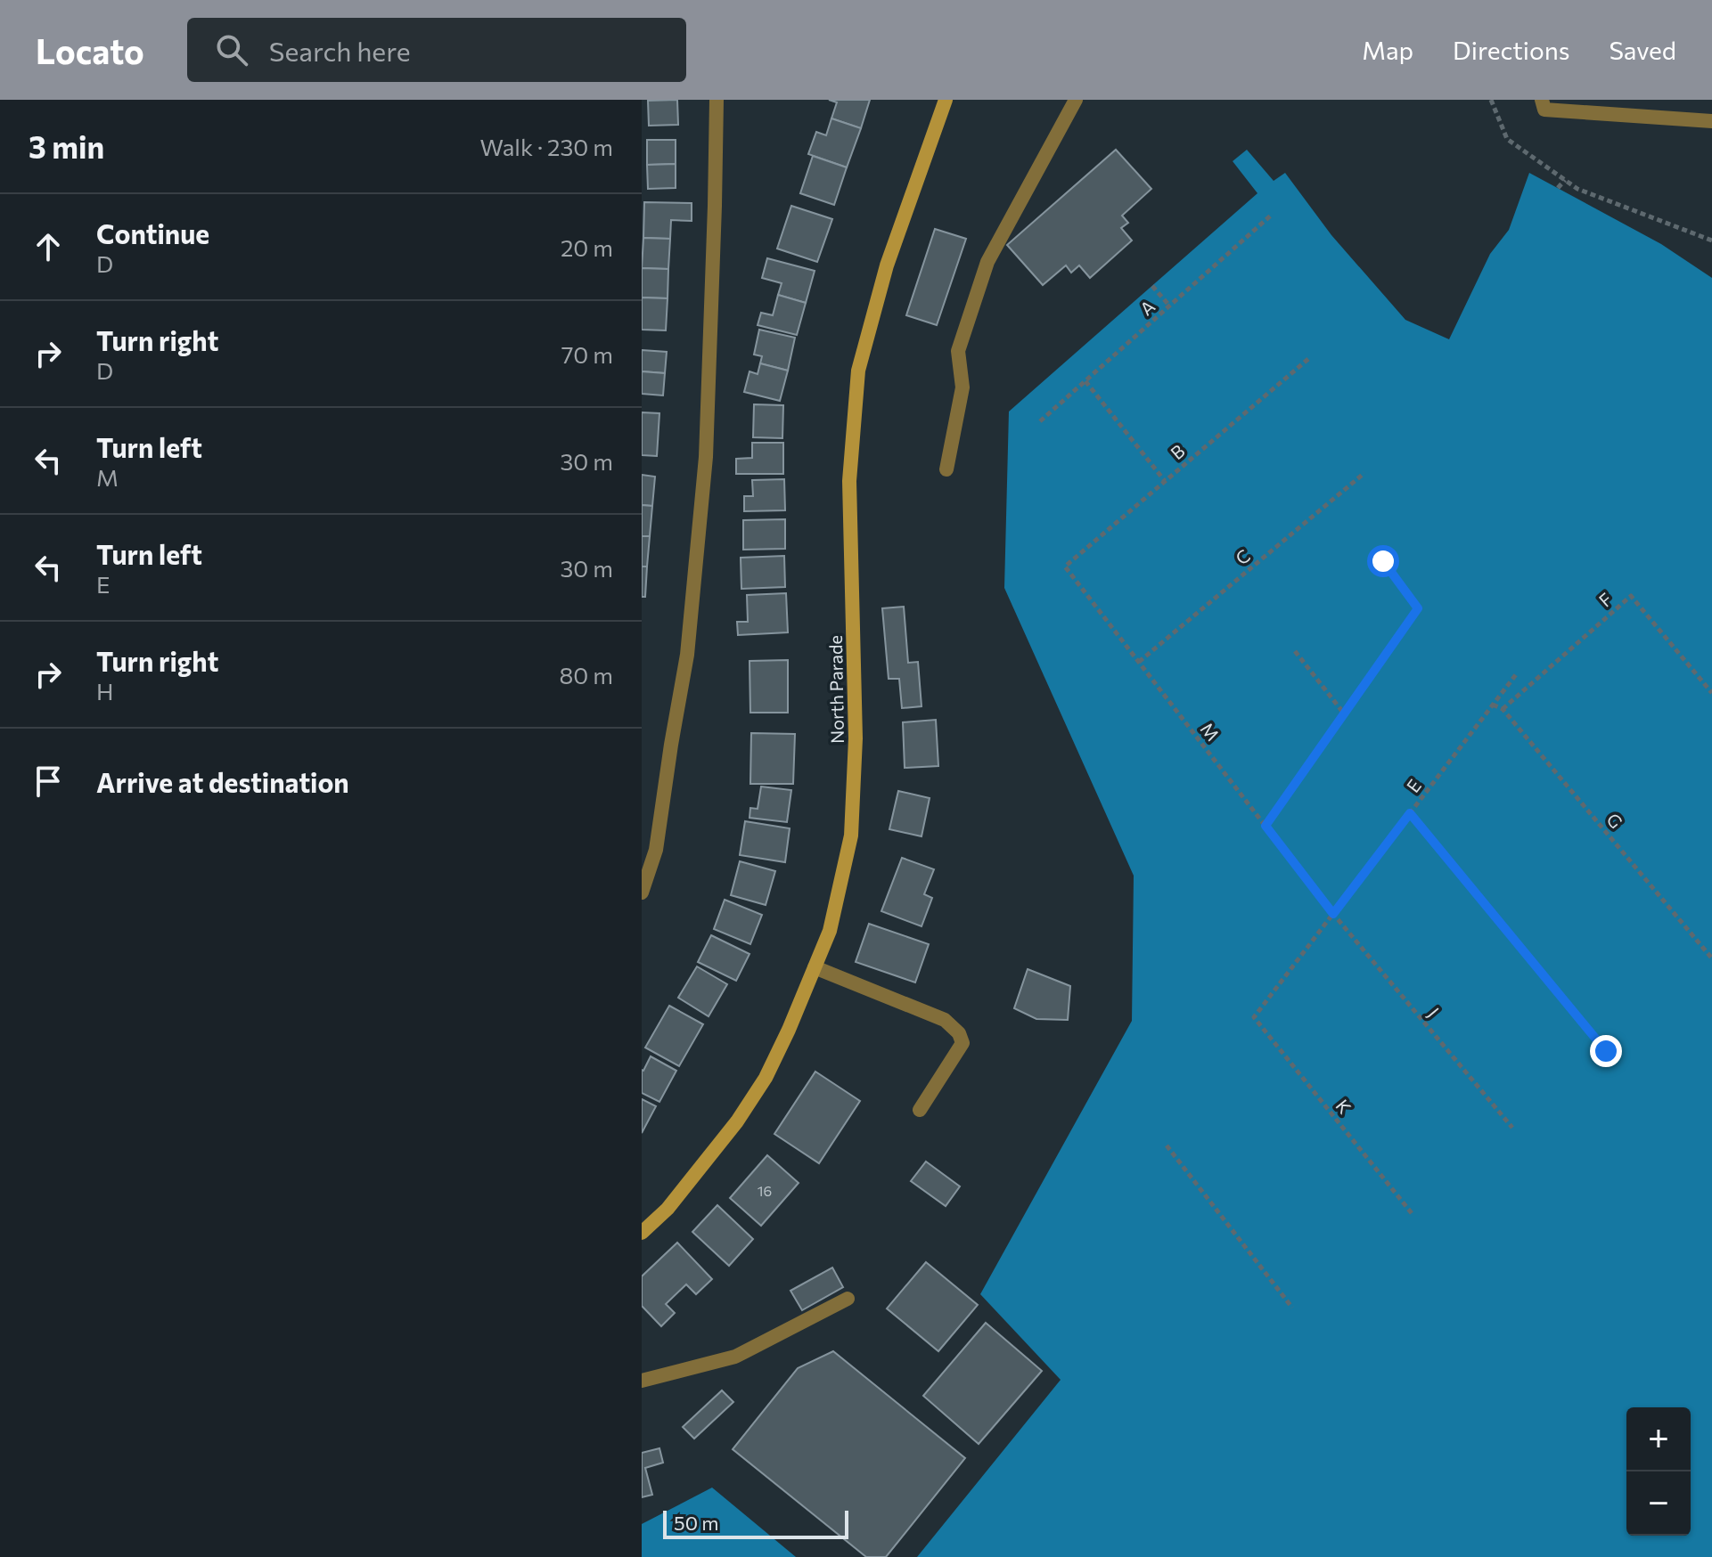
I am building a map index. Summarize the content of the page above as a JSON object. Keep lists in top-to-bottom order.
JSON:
{
  "streets": {
    "street": ["North Parade"],
    "path": [
      "A",
      "B",
      "C",
      "F",
      "M",
      "E",
      "G",
      "J",
      "K"
    ]
  },
  "crossings": [
    ["B", "M"],
    ["C", "M"],
    ["F", "G"],
    ["M", "E"],
    ["M", "J"],
    ["E", "G"],
    ["E", "J"],
    ["E", "K"]
  ],
  "house_numbers": ["16"],
  "scale_bar": "50 m",
  "page": {
    "header": "Locato",
    "search": "Search here",
    "nav": ["Map", "Directions", "Saved"],
    "heading": ["3 min", "Walk · 230 m"],
    "list": [
      ["Continue", "D", "20 m"],
      ["Turn right", "D", "70 m"],
      ["Turn left", "M", "30 m"],
      ["Turn left", "E", "30 m"],
      ["Turn right", "H", "80 m"],
      "Arrive at destination"
    ],
    "map_buttons": ["+", "−"],
    "scale": "50 m"
  }
}
